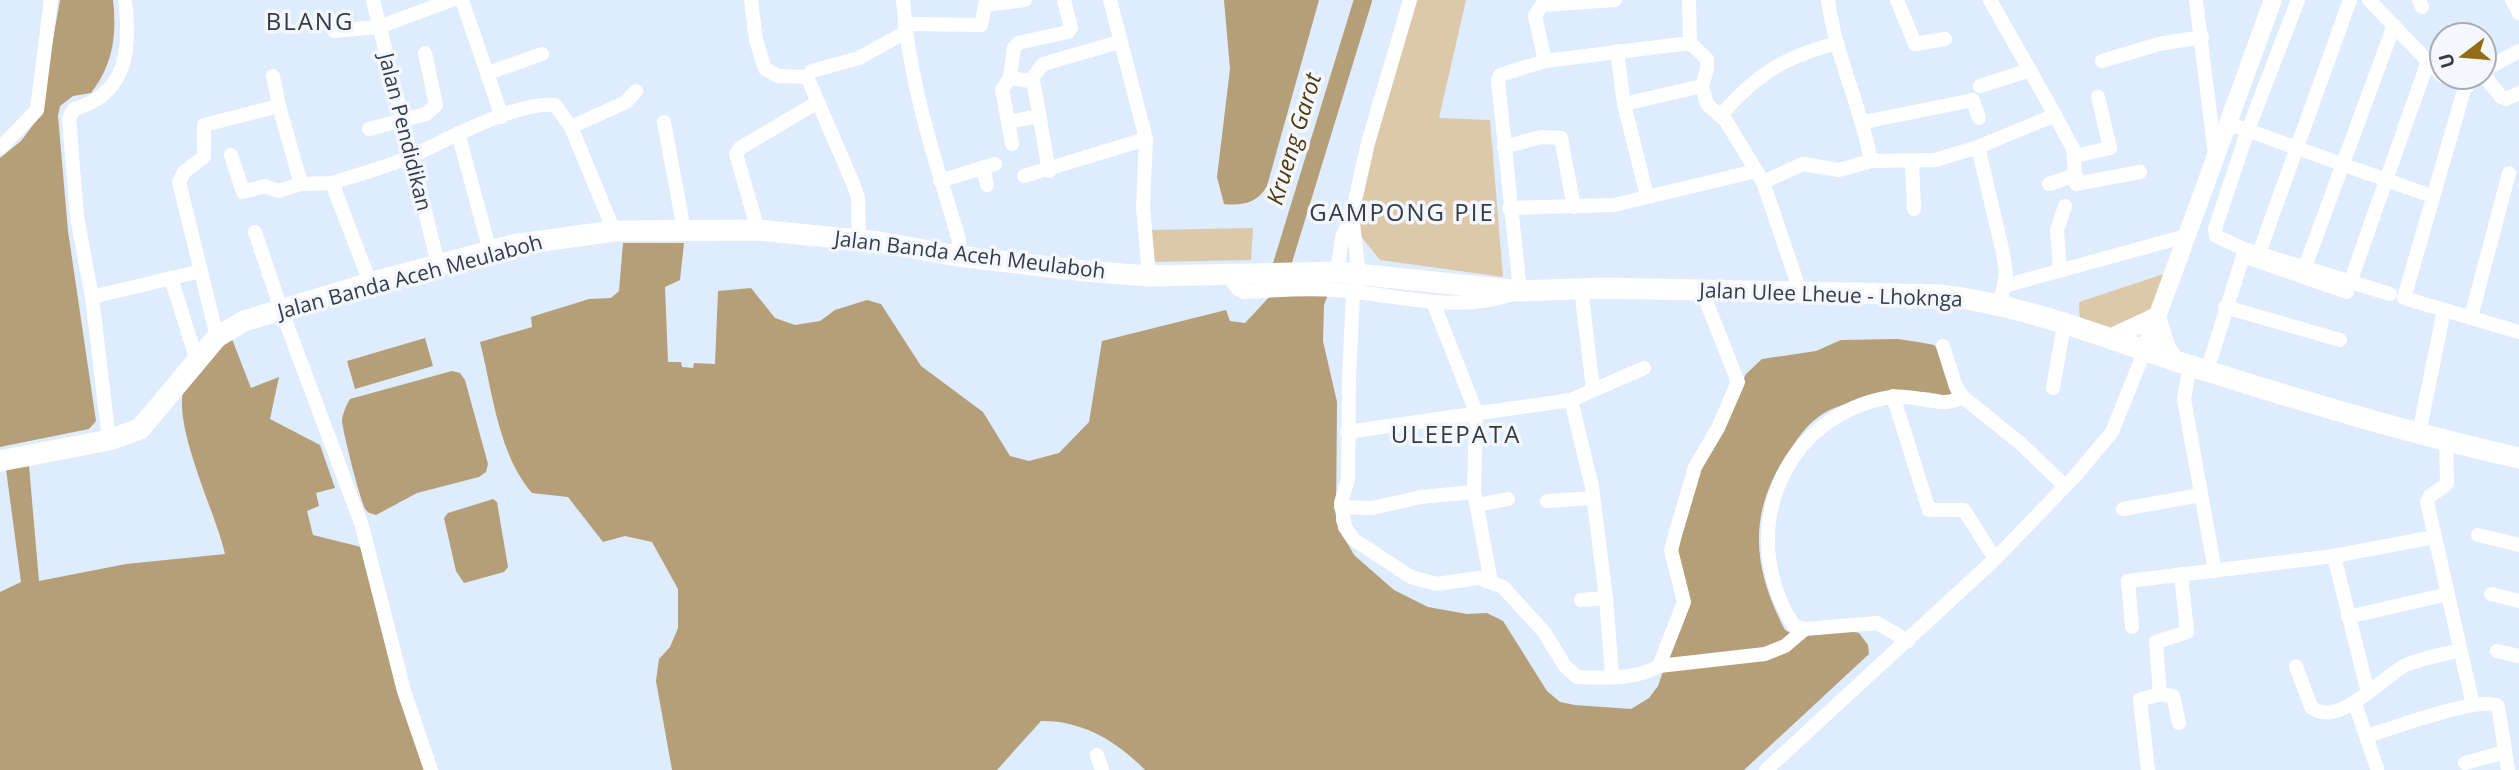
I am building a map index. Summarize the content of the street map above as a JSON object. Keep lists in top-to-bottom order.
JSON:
{
  "streets": {
    "highway": ["Jalan Banda Aceh Meulaboh", "Jalan Ulee Lheue - Lhoknga"],
    "street": ["Jalan Pendidikan"]
  },
  "crossings": [
    ["Jalan Pendidikan", "Jalan Banda Aceh Meulaboh"],
    ["Jalan Banda Aceh Meulaboh", "Jalan Ulee Lheue - Lhoknga"]
  ],
  "districts": ["BLANG", "GAMPONG PIE", "ULEEPATA"],
  "water": ["Krueng Garot"],
  "north": "left"
}
